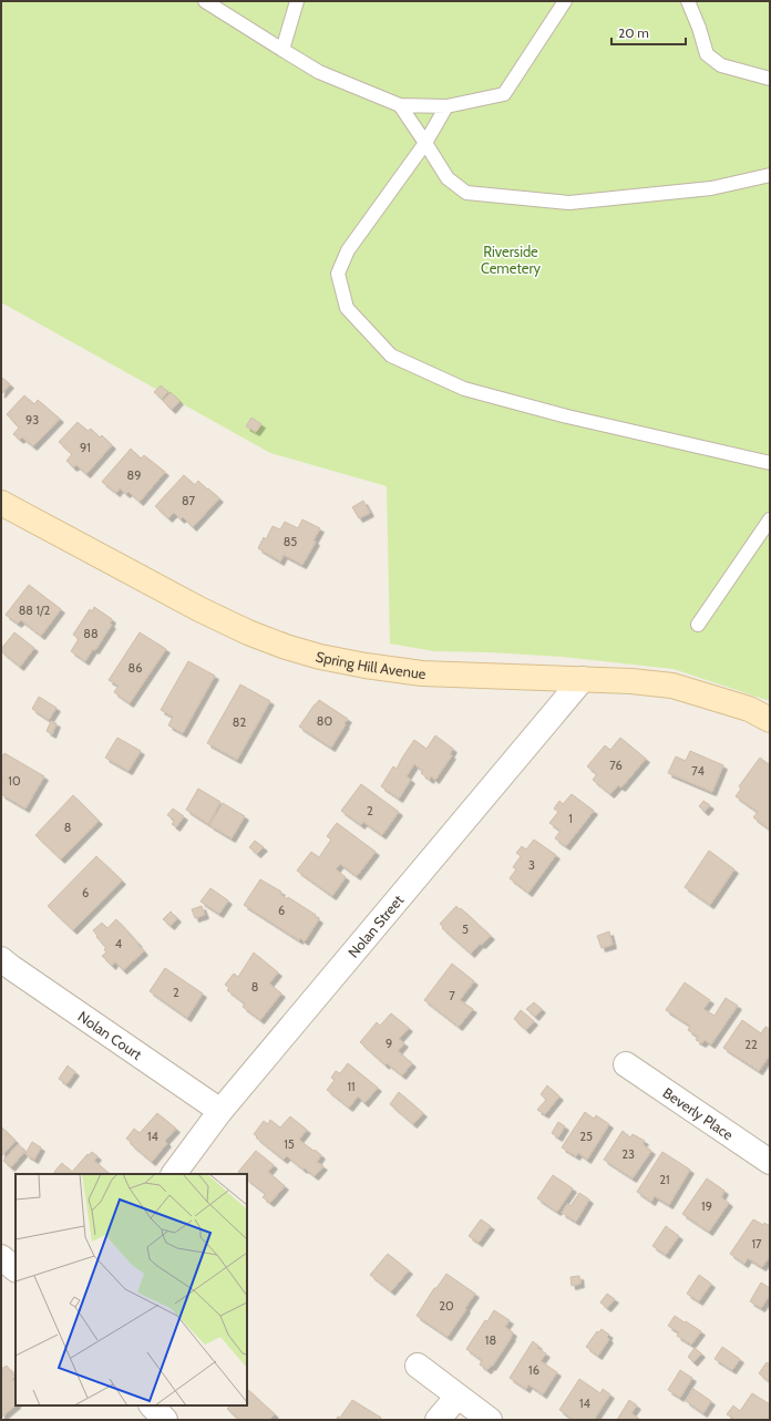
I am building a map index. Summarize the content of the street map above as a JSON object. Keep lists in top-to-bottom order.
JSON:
{
  "streets": {
    "street": [
      "Spring Hill Avenue",
      "Nolan Street",
      "Nolan Court",
      "Beverly Place"
    ]
  },
  "crossings": [
    ["Spring Hill Avenue", "Nolan Street"],
    ["Nolan Street", "Nolan Court"]
  ],
  "parks": ["Riverside Cemetery"],
  "house_numbers": [
    "93",
    "91",
    "89",
    "87",
    "85",
    "88 1/2",
    "88",
    "86",
    "80",
    "82",
    "76",
    "74",
    "10",
    "2",
    "1",
    "8",
    "3",
    "6",
    "6",
    "5",
    "4",
    "8",
    "2",
    "7",
    "9",
    "22",
    "11",
    "14",
    "25",
    "15",
    "23",
    "21",
    "19",
    "17",
    "20",
    "18",
    "16",
    "14"
  ],
  "scale_bar": "20 m"
}
